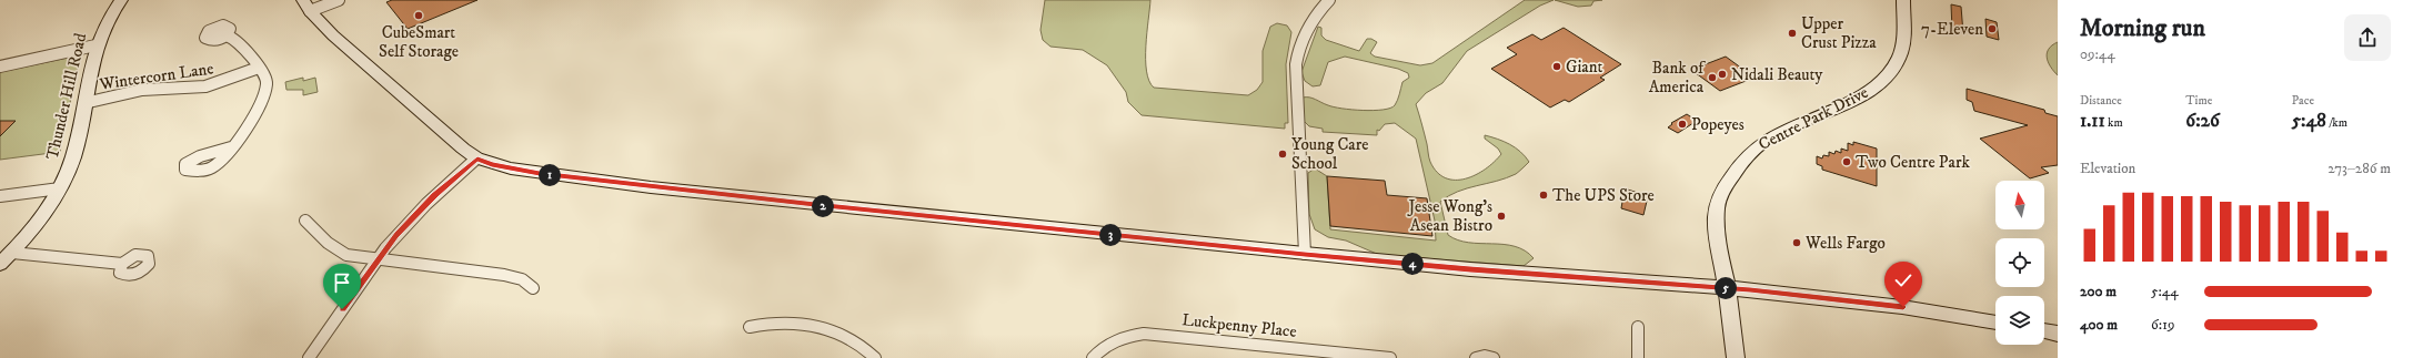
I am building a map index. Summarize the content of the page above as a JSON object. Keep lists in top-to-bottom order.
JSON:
{
  "streets": {
    "main road": ["Thunder Hill Road", "Centre Park Drive"],
    "street": ["Wintercorn Lane", "Luckpenny Place"]
  },
  "crossings": [
    ["Wintercorn Lane", "Thunder Hill Road"]
  ],
  "places": [
    "CubeSmart Self Storage",
    "7-Eleven",
    "Upper Crust Pizza",
    "Giant",
    "Nidali Beauty",
    "Bank of America",
    "Popeyes",
    "Young Care School",
    "Two Centre Park",
    "The UPS Store",
    "Jesse Wong's Asean Bistro",
    "Wells Fargo"
  ],
  "north": "top",
  "page": {
    "heading": ["Morning run", "09:44"],
    "stats": [
      ["Distance", "1.11 km"],
      ["Time", "6:26"],
      ["Pace", "5:48 /km"]
    ],
    "chart": ["Elevation", "273–286 m"],
    "pins": [
      "1",
      "2",
      "3",
      "4",
      "5"
    ],
    "list": [
      {
        "name": "200 m",
        "note": "5:44"
      },
      {
        "name": "400 m",
        "note": "6:19"
      }
    ]
  }
}
